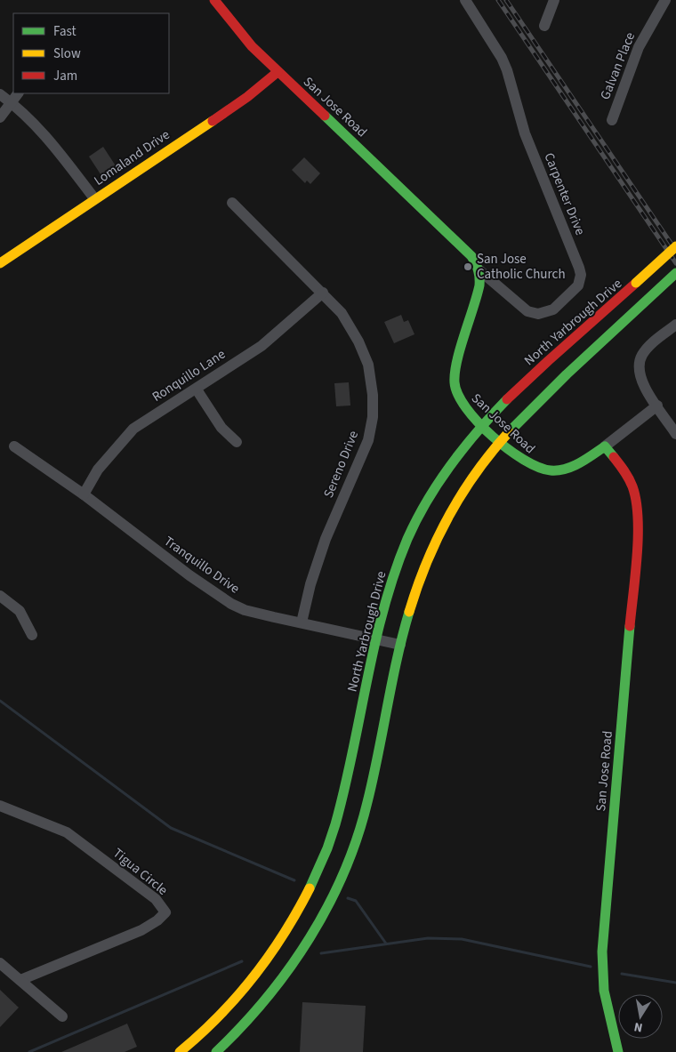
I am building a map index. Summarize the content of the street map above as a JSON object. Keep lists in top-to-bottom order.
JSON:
{
  "streets": {
    "main road": ["San Jose Road", "Lomaland Drive", "North Yarbrough Drive"],
    "street": [
      "Galvan Place",
      "Carpenter Drive",
      "Ronquillo Lane",
      "Sereno Drive",
      "Tranquillo Drive",
      "Tigua Circle"
    ]
  },
  "crossings": [
    ["San Jose Road", "Lomaland Drive"],
    ["San Jose Road", "Carpenter Drive"],
    ["San Jose Road", "North Yarbrough Drive"],
    ["North Yarbrough Drive", "Tranquillo Drive"],
    ["Ronquillo Lane", "Sereno Drive"],
    ["Ronquillo Lane", "Tranquillo Drive"],
    ["Sereno Drive", "Tranquillo Drive"]
  ],
  "places": ["San Jose Catholic Church"],
  "legend": ["Fast", "Slow", "Jam"],
  "north": "bottom"
}
